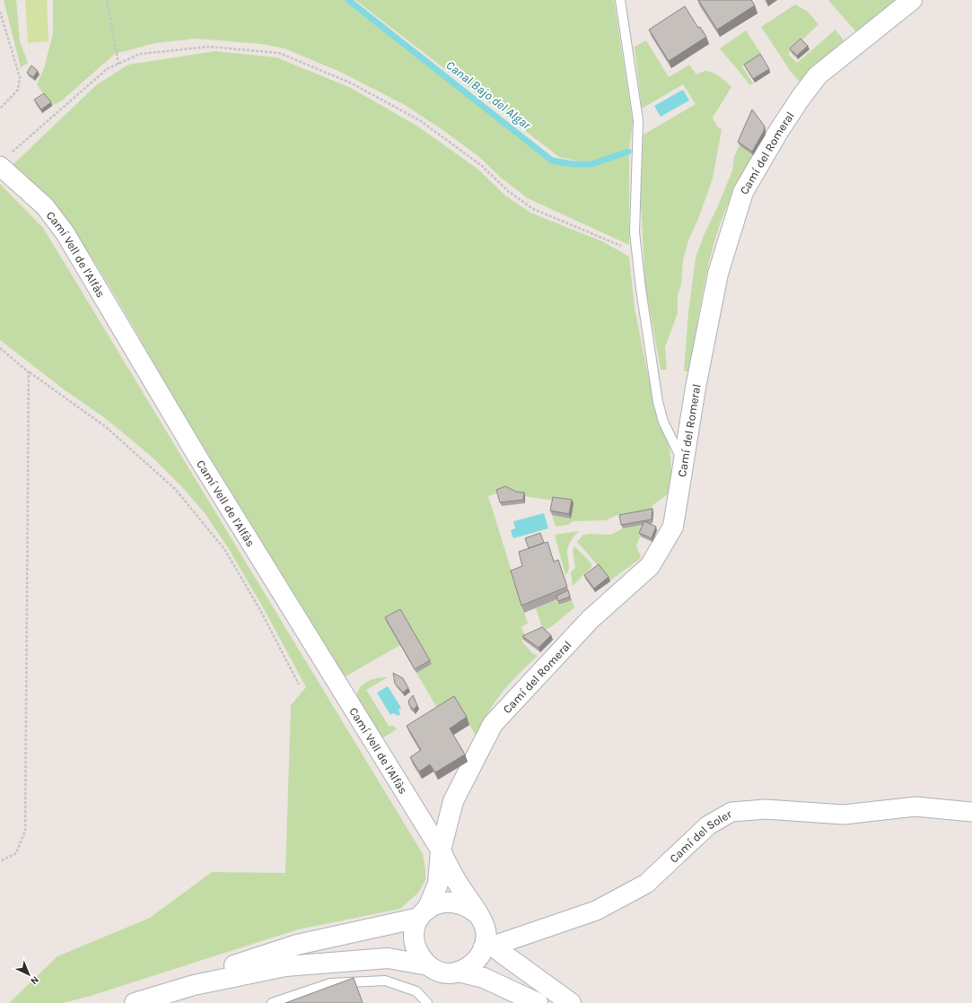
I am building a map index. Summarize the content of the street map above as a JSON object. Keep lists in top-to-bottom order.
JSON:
{
  "streets": {
    "street": ["Camí del Romeral", "Camí Vell de l'Alfàs", "Camí del Soler"]
  },
  "crossings": [
    ["Camí del Romeral", "Camí Vell de l'Alfàs"],
    ["Camí del Romeral", "Camí del Soler"]
  ],
  "water": ["Canal Bajo del Algar"],
  "north": "bottom right"
}
